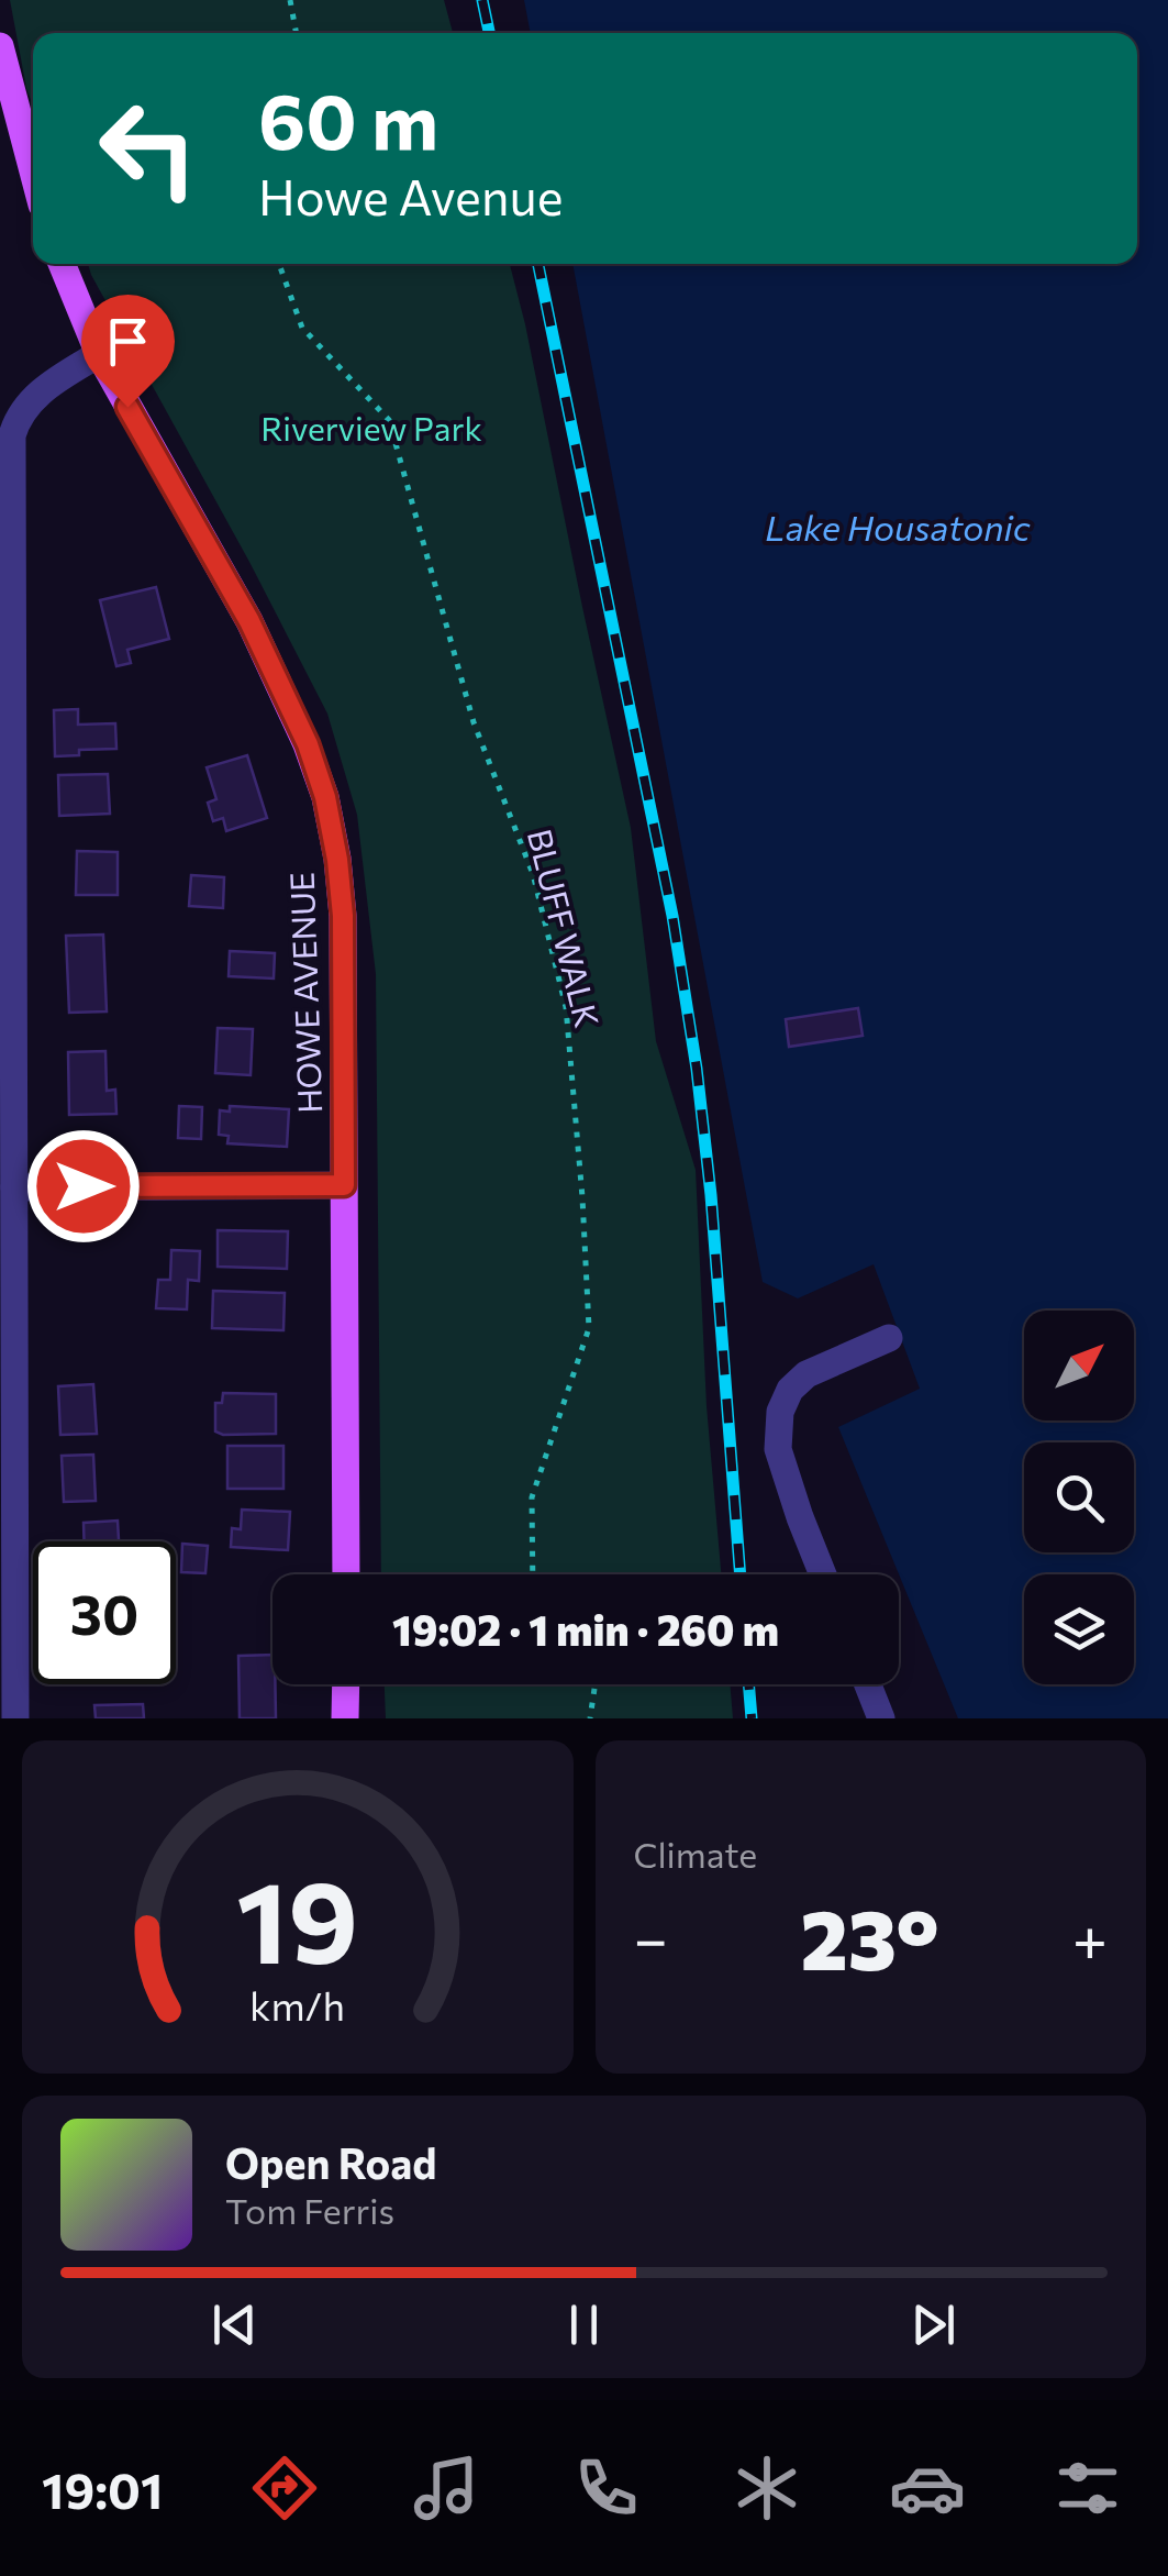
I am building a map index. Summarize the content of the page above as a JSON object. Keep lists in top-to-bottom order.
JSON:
{
  "streets": {
    "main road": ["HOWE AVENUE"],
    "path": ["BLUFF WALK"]
  },
  "water": ["Lake Housatonic"],
  "parks": ["Riverview Park"],
  "north": "top right",
  "page": {
    "turn": ["60 m", "Howe Avenue"],
    "limit": "30",
    "trip": "19:02 · 1 min · 260 m",
    "tile": "Climate",
    "heat": ["−", "23°", "+"],
    "song": ["Open Road", "Tom Ferris"],
    "tabs": "19:01",
    "gauge": ["19", "km/h"]
  }
}
